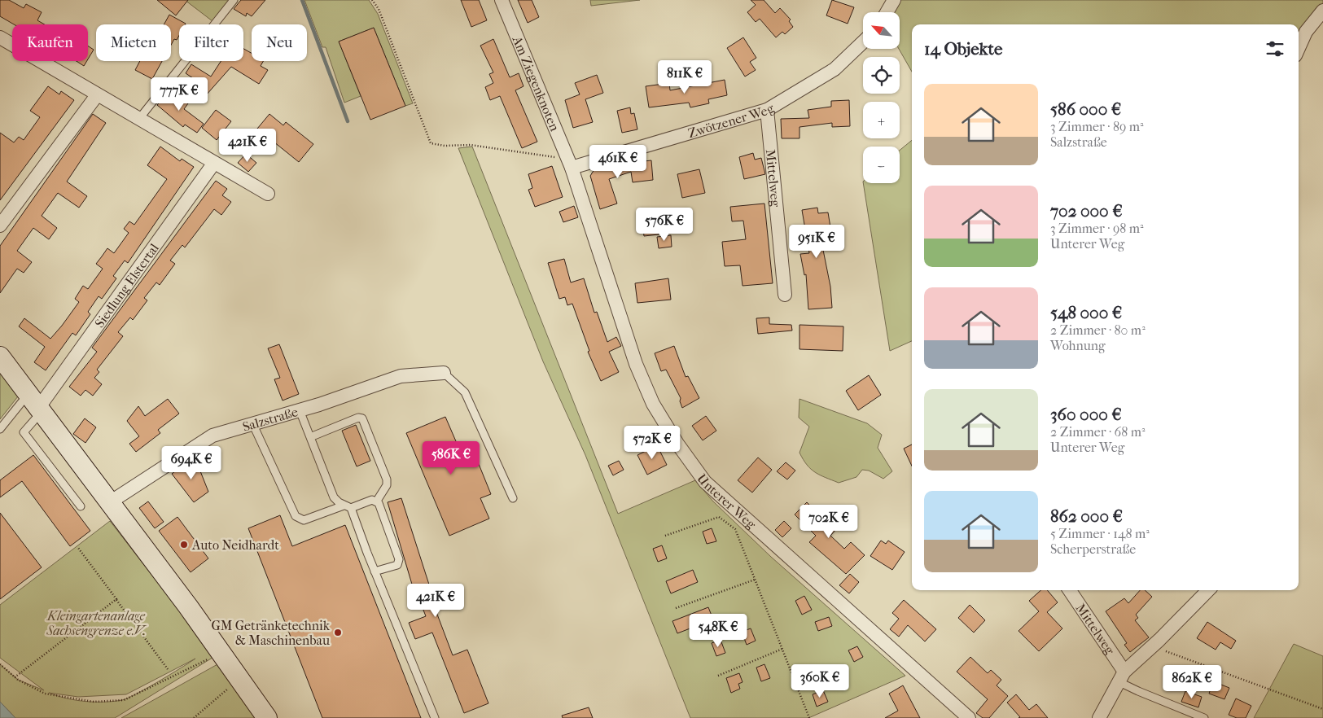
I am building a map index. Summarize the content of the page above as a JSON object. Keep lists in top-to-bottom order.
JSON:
{
  "streets": {
    "street": [
      "Am Ziegenknoten",
      "Zwötzener Weg",
      "Mittelweg",
      "Siedlung Elstertal",
      "Salzstraße",
      "Unterer Weg"
    ]
  },
  "crossings": [
    ["Am Ziegenknoten", "Zwötzener Weg"],
    ["Am Ziegenknoten", "Unterer Weg"],
    ["Zwötzener Weg", "Mittelweg"],
    ["Zwötzener Weg", "Unterer Weg"]
  ],
  "parks": ["Kleingartenanlage Sachsengrenze e.V."],
  "places": ["Auto Neidhardt", "GM Getränketechnik & Maschinenbau"],
  "north": "top left",
  "page": {
    "map_buttons": ["+", "−"],
    "chip": [
      "Kaufen",
      "Mieten",
      "Filter",
      "Neu"
    ],
    "heading": "14 Objekte",
    "price": [
      "811K €",
      "777K €",
      "421K €",
      "461K €",
      "576K €",
      "951K €",
      "572K €",
      "586K €",
      "694K €",
      "702K €",
      "421K €",
      "548K €",
      "360K €",
      "862K €"
    ],
    "list": [
      {
        "name": "586 000 €",
        "note": "3 Zimmer · 89 m² · Salzstraße"
      },
      {
        "name": "702 000 €",
        "note": "3 Zimmer · 98 m² · Unterer Weg"
      },
      {
        "name": "548 000 €",
        "note": "2 Zimmer · 80 m² · Wohnung"
      },
      {
        "name": "360 000 €",
        "note": "2 Zimmer · 68 m² · Unterer Weg"
      },
      {
        "name": "862 000 €",
        "note": "5 Zimmer · 148 m² · Scherperstraße"
      }
    ]
  }
}
